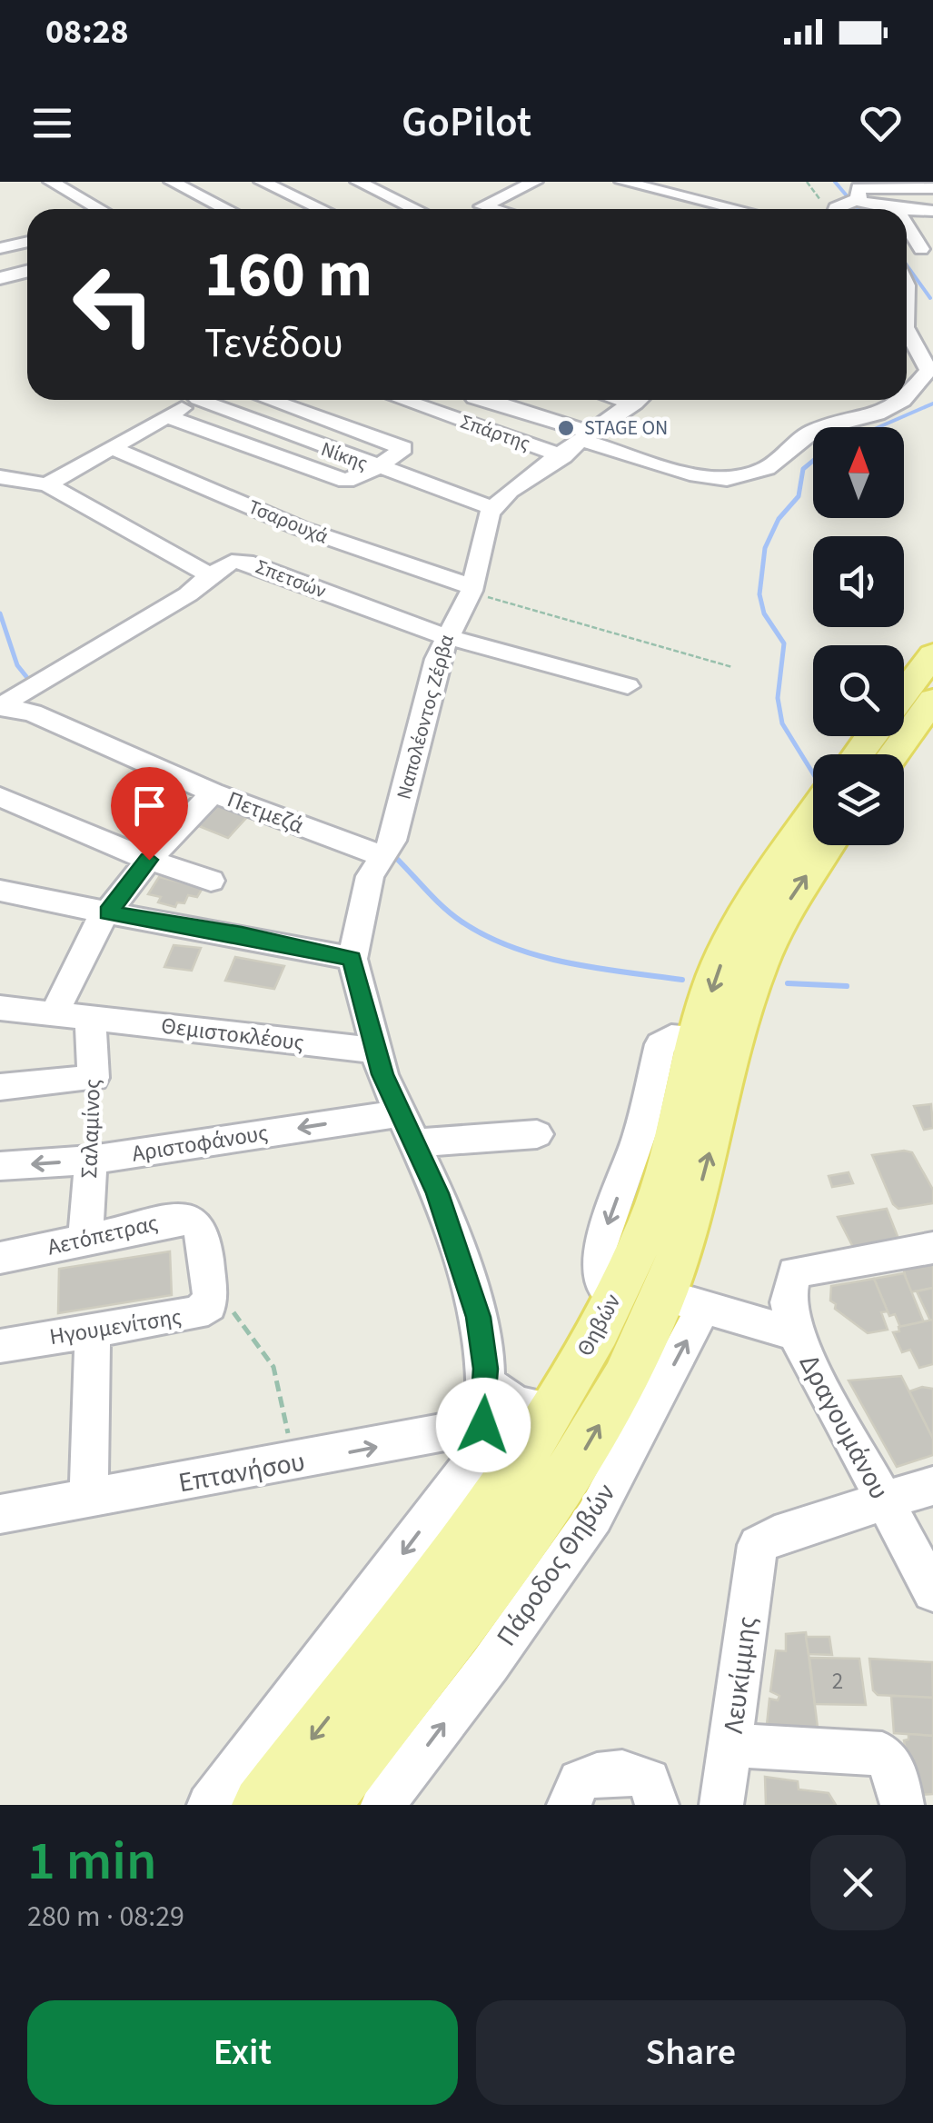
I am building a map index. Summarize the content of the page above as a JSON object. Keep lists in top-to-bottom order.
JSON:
{
  "streets": {
    "main road": ["Θηβών"],
    "street": [
      "Σπάρτης",
      "Νίκης",
      "Τσαρουχά",
      "Σπετσών",
      "Ναπολέοντος Ζέρβα",
      "Πετμεζά",
      "Θεμιστοκλέους",
      "Σαλαμίνος",
      "Αριστοφάνους",
      "Αετόπετρας",
      "Ηγουμενίτσης",
      "Δραγουμάνου",
      "Επτανήσου",
      "Πάροδος Θηβών",
      "Λευκίμμης"
    ]
  },
  "crossings": [
    ["Νίκης", "Ναπολέοντος Ζέρβα"],
    ["Τσαρουχά", "Ναπολέοντος Ζέρβα"],
    ["Σπετσών", "Ναπολέοντος Ζέρβα"],
    ["Ναπολέοντος Ζέρβα", "Πετμεζά"],
    ["Θεμιστοκλέους", "Σαλαμίνος"],
    ["Σαλαμίνος", "Αριστοφάνους"],
    ["Σαλαμίνος", "Αετόπετρας"],
    ["Αετόπετρας", "Ηγουμενίτσης"],
    ["Θηβών", "Δραγουμάνου"],
    ["Θηβών", "Πάροδος Θηβών"],
    ["Δραγουμάνου", "Πάροδος Θηβών"],
    ["Δραγουμάνου", "Λευκίμμης"]
  ],
  "one_way": ["Επτανήσου"],
  "places": ["STAGE ON"],
  "house_numbers": ["2"],
  "north": "top",
  "page": {
    "status": "08:28",
    "header": "GoPilot",
    "turn": ["160 m", "Τενέδου"],
    "heading": ["1 min", "280 m · 08:29"],
    "buttons": ["Exit", "Share"]
  }
}
